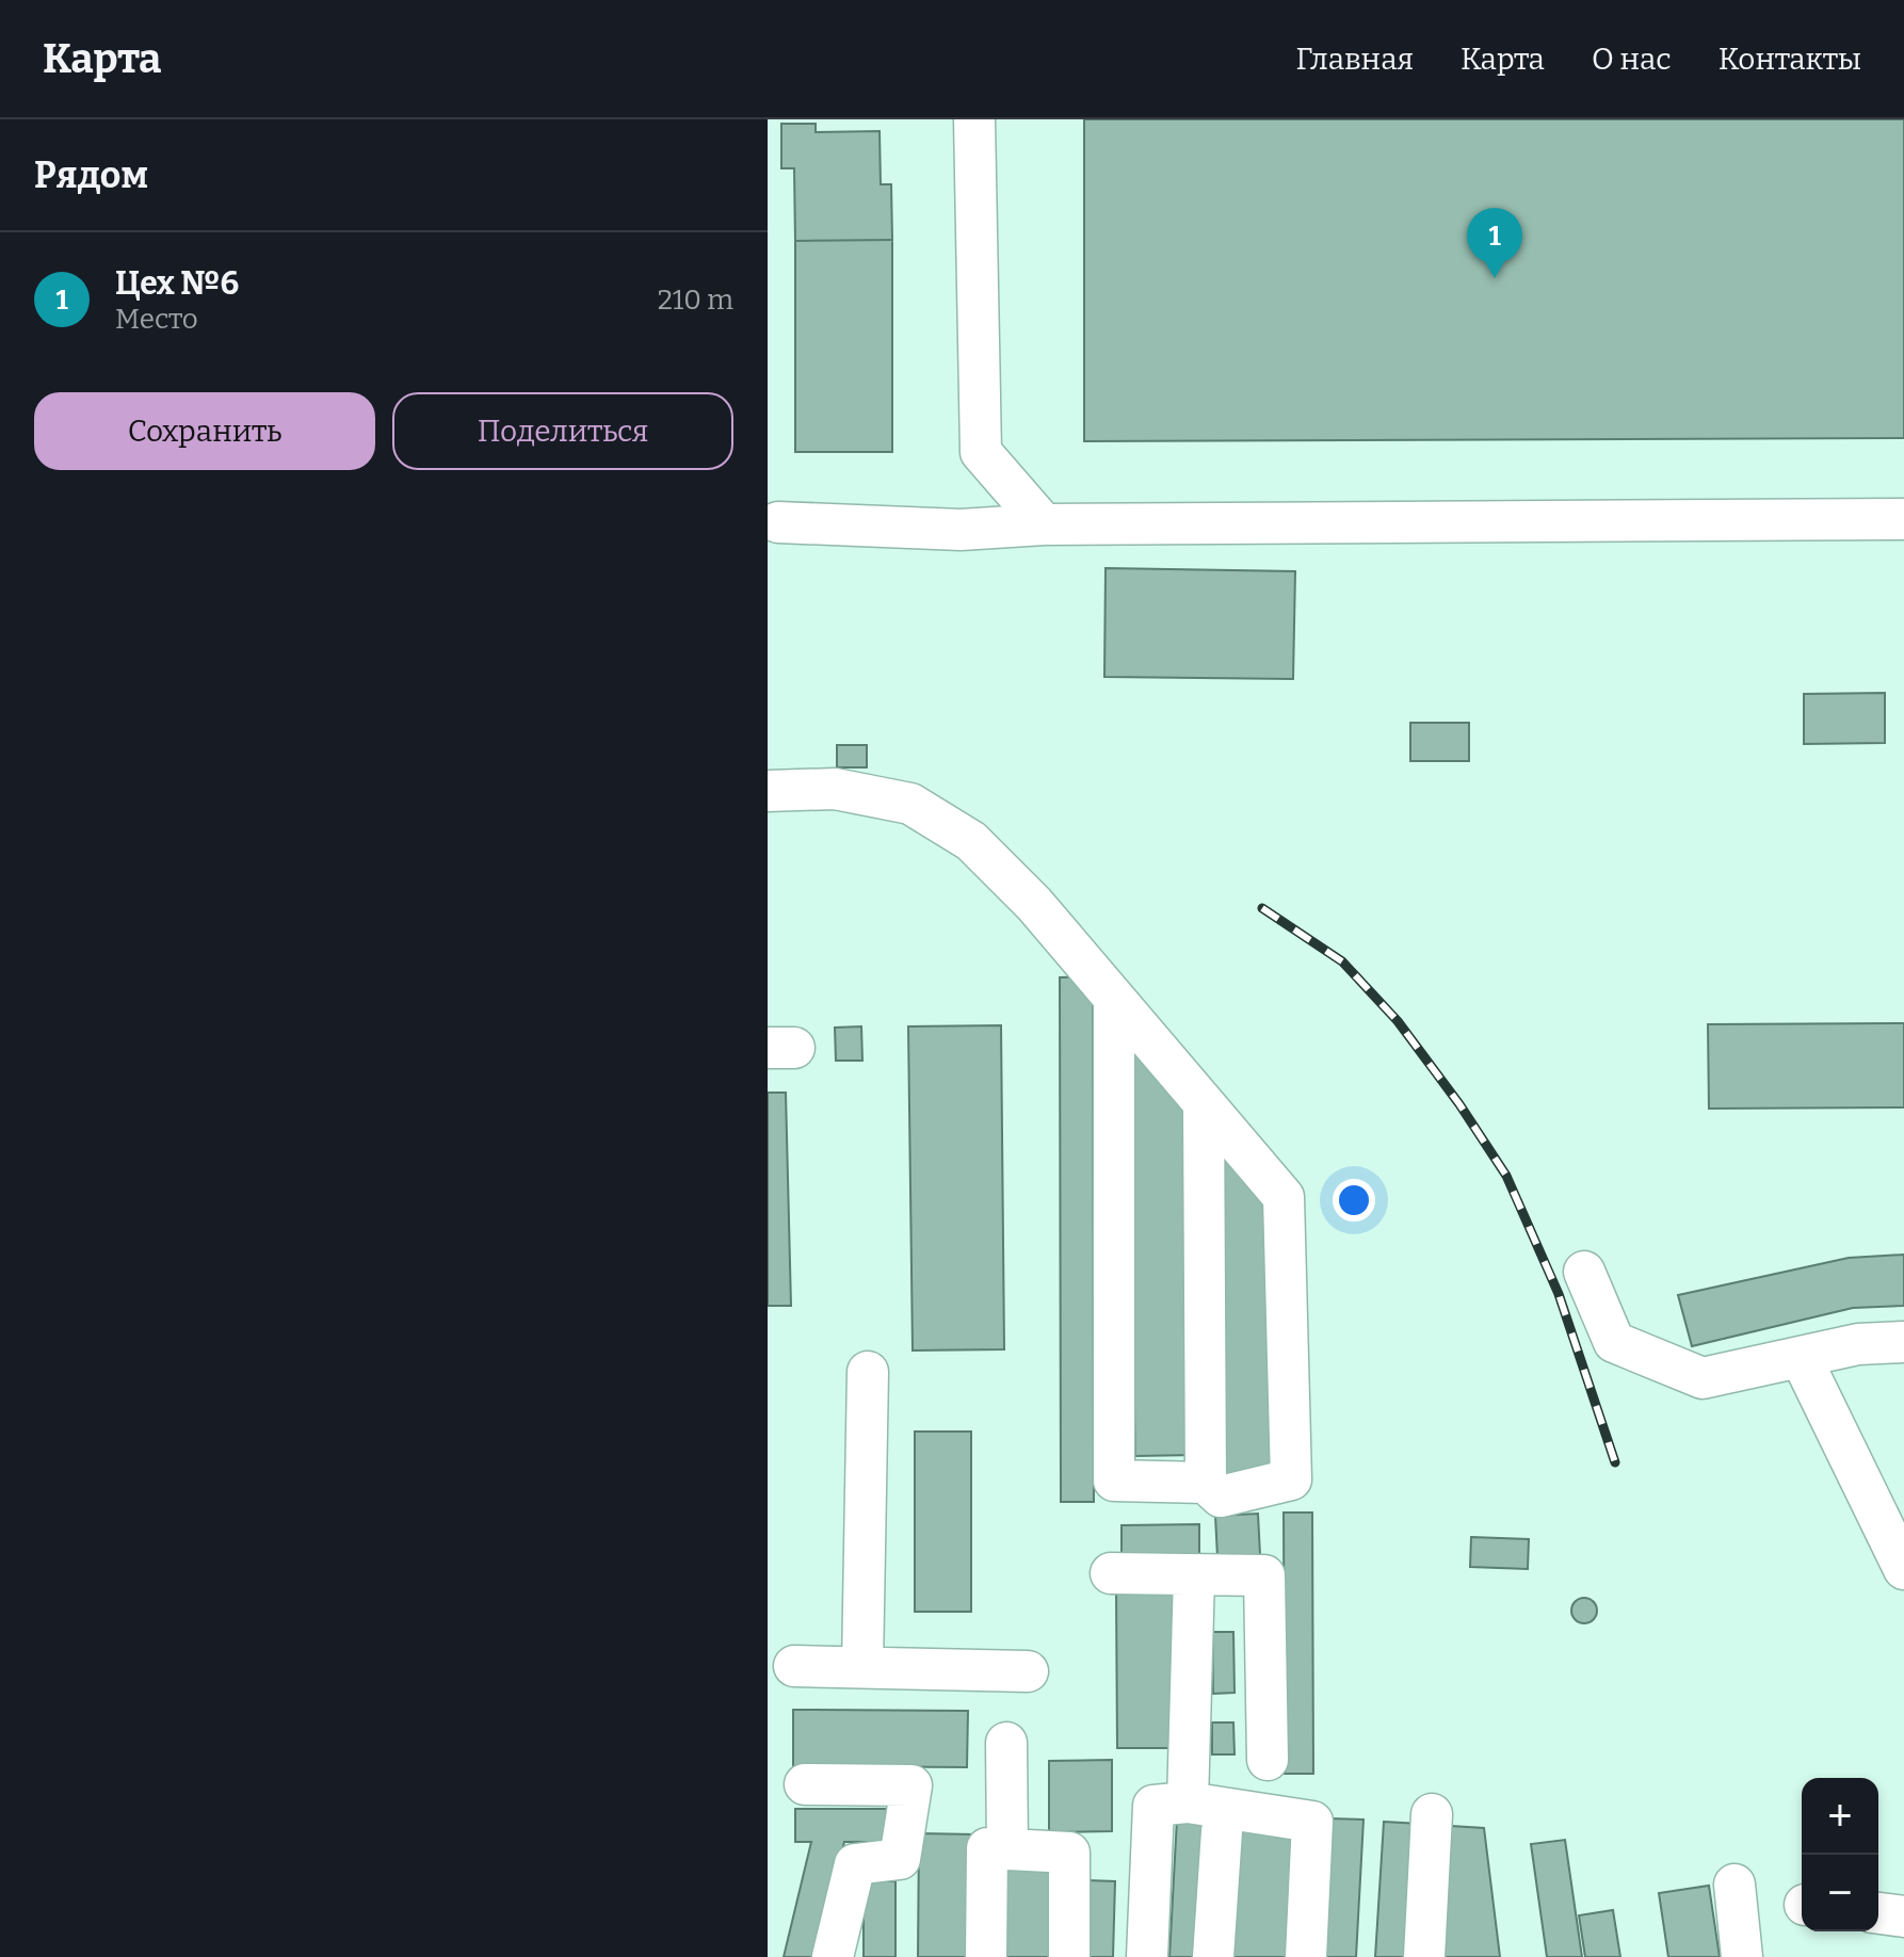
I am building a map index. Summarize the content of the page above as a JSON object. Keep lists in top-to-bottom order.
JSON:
{
  "page": {
    "header": "Карта",
    "nav": [
      "Главная",
      "Карта",
      "О нас",
      "Контакты"
    ],
    "heading": "Рядом",
    "pins": "1",
    "list": [
      {
        "mark": "1",
        "name": "Цех №6",
        "note": "Место",
        "value": "210 m"
      }
    ],
    "buttons": ["Сохранить", "Поделиться"],
    "map_buttons": ["+", "−"]
  }
}
